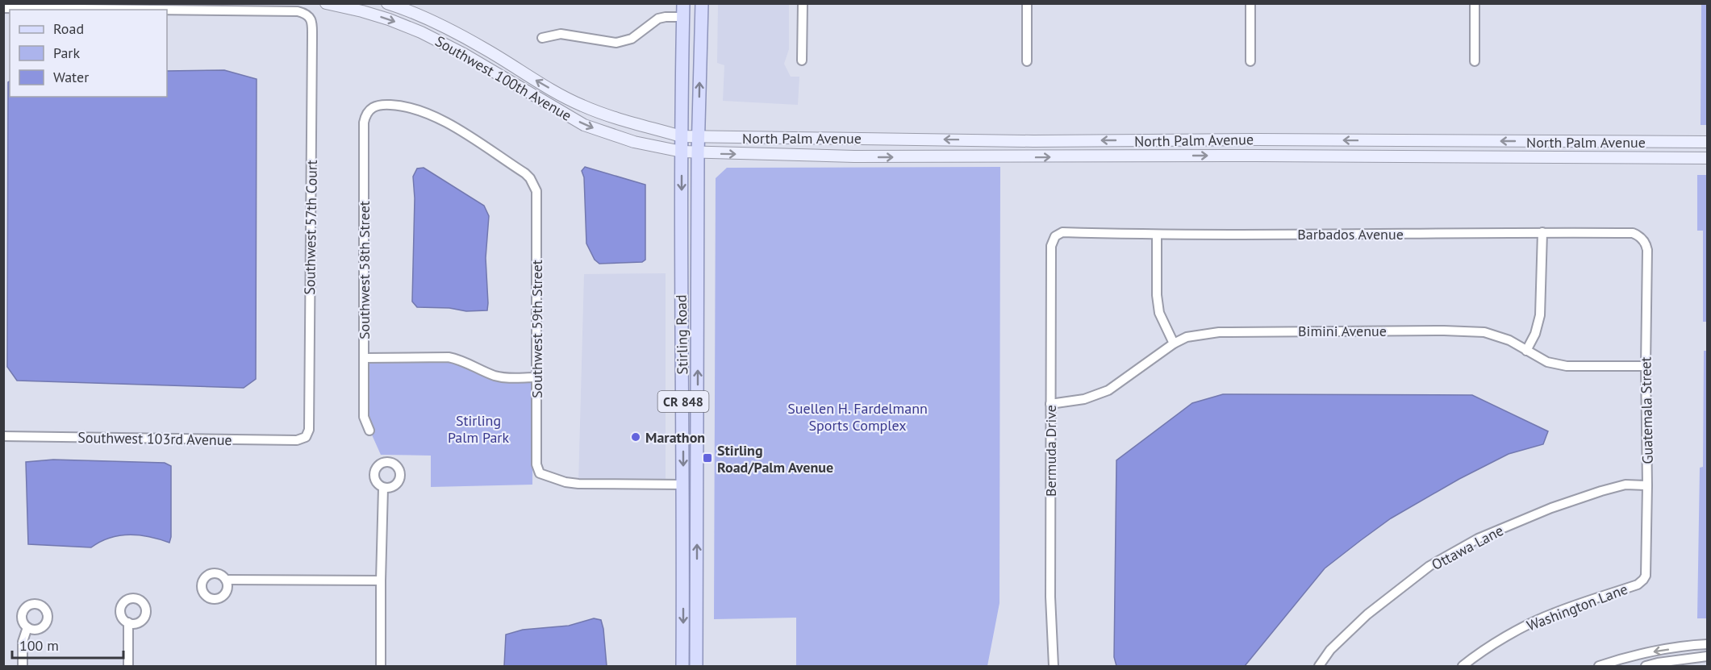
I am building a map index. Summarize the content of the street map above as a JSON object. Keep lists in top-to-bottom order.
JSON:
{
  "streets": {
    "main road": [
      "Southwest 100th Avenue",
      "North Palm Avenue",
      "Stirling Road",
      "CR 848"
    ],
    "street": [
      "Southwest 57th Court",
      "Barbados Avenue",
      "Southwest 58th Street",
      "Southwest 59th Street",
      "Bimini Avenue",
      "Guatemala Street",
      "Southwest 103rd Avenue",
      "Bermuda Drive",
      "Ottawa Lane",
      "Washington Lane"
    ]
  },
  "crossings": [
    ["Southwest 100th Avenue", "North Palm Avenue"],
    ["Southwest 100th Avenue", "Stirling Road"],
    ["North Palm Avenue", "Stirling Road"],
    ["Southwest 57th Court", "Southwest 103rd Avenue"],
    ["Barbados Avenue", "Guatemala Street"],
    ["Barbados Avenue", "Bermuda Drive"],
    ["Southwest 58th Street", "Southwest 59th Street"],
    ["Southwest 59th Street", "Stirling Road"],
    ["Bimini Avenue", "Guatemala Street"],
    ["Bimini Avenue", "Bermuda Drive"],
    ["Guatemala Street", "Ottawa Lane"],
    ["Guatemala Street", "Washington Lane"]
  ],
  "parks": ["Suellen H. Fardelmann Sports Complex", "Stirling Palm Park"],
  "places": {
    "other": ["Marathon"],
    "transit": ["Stirling Road/Palm Avenue"]
  },
  "legend": ["Road", "Park", "Water"],
  "scale_bar": "100 m"
}
